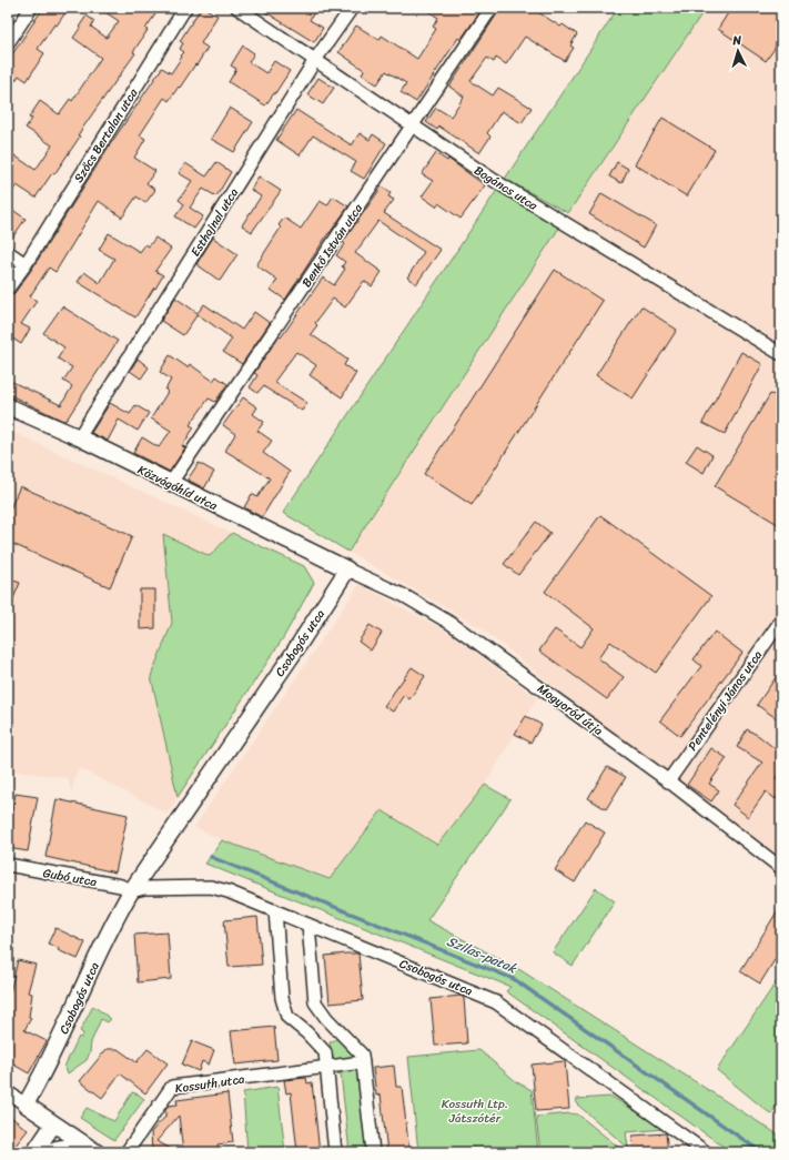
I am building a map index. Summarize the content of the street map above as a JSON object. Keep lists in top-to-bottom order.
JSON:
{
  "streets": {
    "street": [
      "Szőcs Bertalan utca",
      "Bogáncs utca",
      "Esthajnal utca",
      "Benkő István utca",
      "Közvágóhíd utca",
      "Csobogós utca",
      "Pentelényi János utca",
      "Mogyoród útja",
      "Gubó utca",
      "Kossuth utca"
    ]
  },
  "crossings": [
    ["Bogáncs utca", "Esthajnal utca"],
    ["Bogáncs utca", "Benkő István utca"],
    ["Esthajnal utca", "Közvágóhíd utca"],
    ["Benkő István utca", "Közvágóhíd utca"],
    ["Közvágóhíd utca", "Csobogós utca"],
    ["Közvágóhíd utca", "Mogyoród útja"],
    ["Csobogós utca", "Mogyoród útja"],
    ["Csobogós utca", "Gubó utca"],
    ["Pentelényi János utca", "Mogyoród útja"]
  ],
  "water": ["Szilas-patak"],
  "parks": ["Kossuth Ltp. Játszótér"],
  "north": "top"
}
